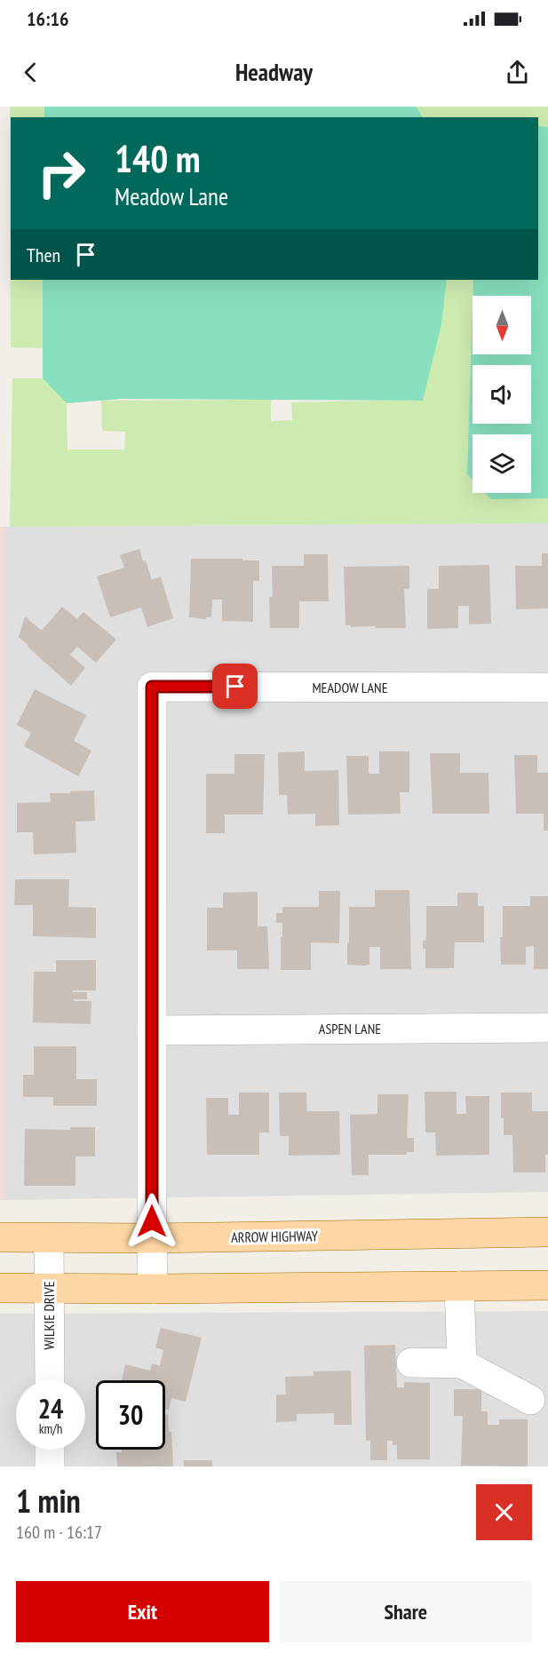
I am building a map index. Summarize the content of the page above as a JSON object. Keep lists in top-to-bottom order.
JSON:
{
  "streets": {
    "main road": ["ARROW HIGHWAY"],
    "street": ["MEADOW LANE", "ASPEN LANE", "WILKIE DRIVE"]
  },
  "crossings": [
    ["MEADOW LANE", "ASPEN LANE"],
    ["ARROW HIGHWAY", "WILKIE DRIVE"]
  ],
  "north": "bottom",
  "page": {
    "status": "16:16",
    "header": "Headway",
    "turn": ["140 m", "Meadow Lane"],
    "then": "Then",
    "speed": "24 km/h",
    "limit": "30",
    "heading": ["1 min", "160 m · 16:17"],
    "buttons": ["Exit", "Share"]
  }
}
